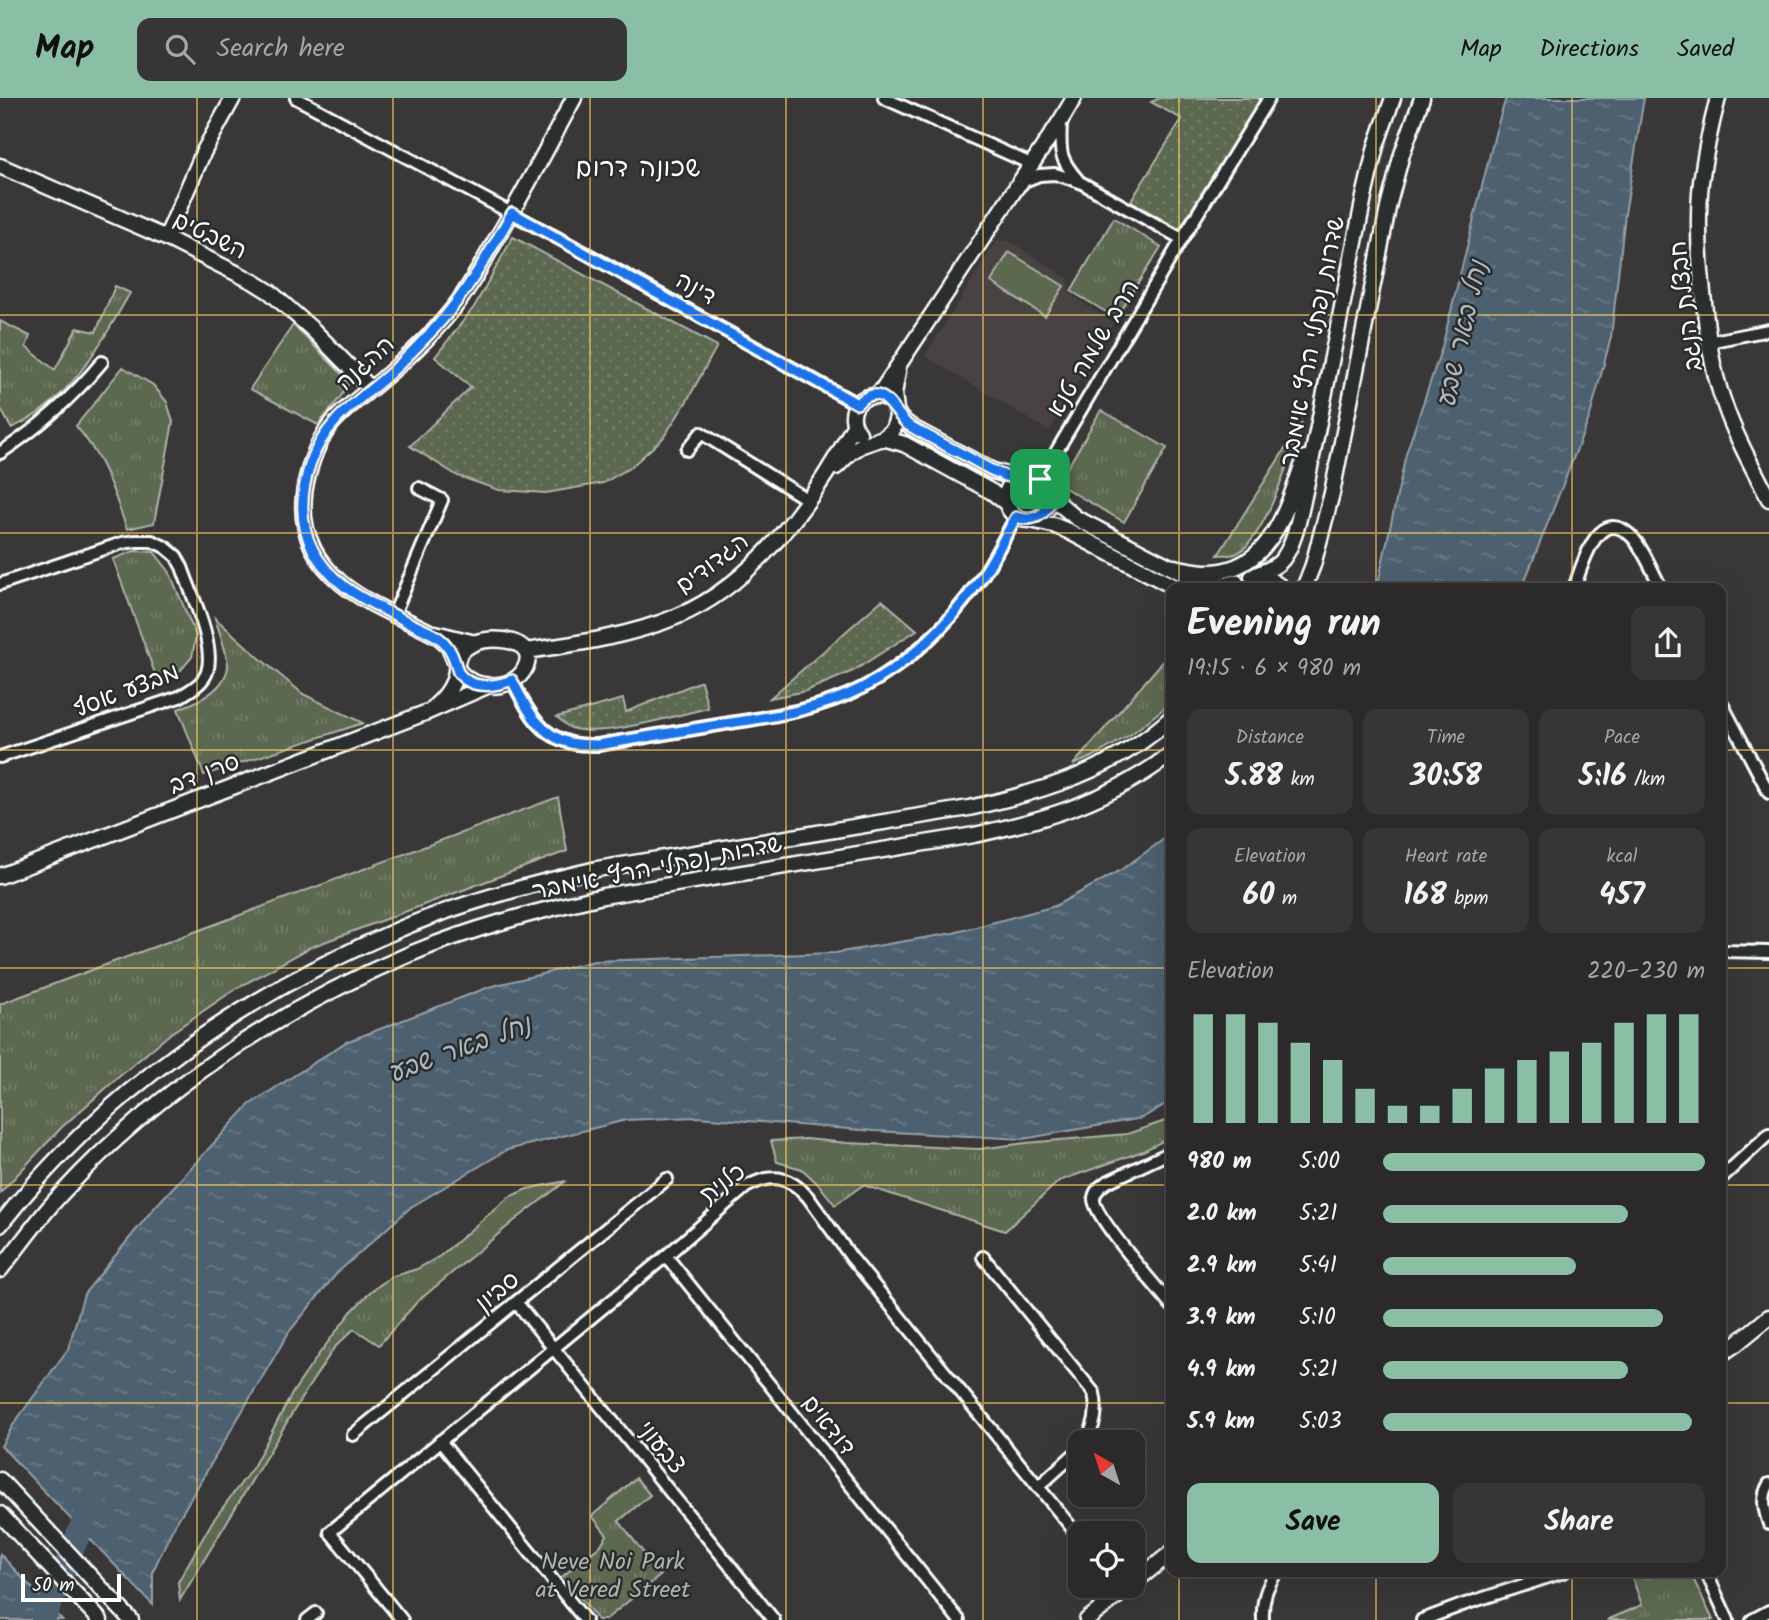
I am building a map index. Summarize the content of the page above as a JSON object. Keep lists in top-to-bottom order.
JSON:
{
  "streets": {
    "street": [
      "השבטים",
      "דינה",
      "חבצלת הנגב",
      "שדרות נפתלי הרץ אימבר",
      "הרב שלמה טנא",
      "ההגנה",
      "הגדודים",
      "מבצע אסף",
      "סרן דב",
      "כלנית",
      "סביון",
      "דודאים",
      "צבעוני"
    ]
  },
  "crossings": [
    ["השבטים", "ההגנה"],
    ["דינה", "ההגנה"],
    ["דינה", "הגדודים"],
    ["ההגנה", "הגדודים"],
    ["ההגנה", "סרן דב"],
    ["הגדודים", "סרן דב"],
    ["כלנית", "דודאים"],
    ["כלנית", "צבעוני"],
    ["סביון", "צבעוני"]
  ],
  "districts": ["שכונה דרום"],
  "water": ["נחל באר שבע"],
  "parks": ["Neve Noi Park at Vered Street"],
  "scale_bar": "50 m",
  "north": "top left",
  "page": {
    "header": "Map",
    "search": "Search here",
    "nav": ["Map", "Directions", "Saved"],
    "heading": ["Evening run", "19:15 · 6 × 980 m"],
    "stats": [
      ["Distance", "5.88 km"],
      ["Time", "30:58"],
      ["Pace", "5:16 /km"],
      ["Elevation", "60 m"],
      ["Heart rate", "168 bpm"],
      ["kcal", "457"]
    ],
    "chart": ["Elevation", "220–230 m"],
    "list": [
      {
        "name": "980 m",
        "note": "5:00"
      },
      {
        "name": "2.0 km",
        "note": "5:21"
      },
      {
        "name": "2.9 km",
        "note": "5:41"
      },
      {
        "name": "3.9 km",
        "note": "5:10"
      },
      {
        "name": "4.9 km",
        "note": "5:21"
      },
      {
        "name": "5.9 km",
        "note": "5:03"
      }
    ],
    "buttons": ["Save", "Share"],
    "scale": "50 m"
  }
}
